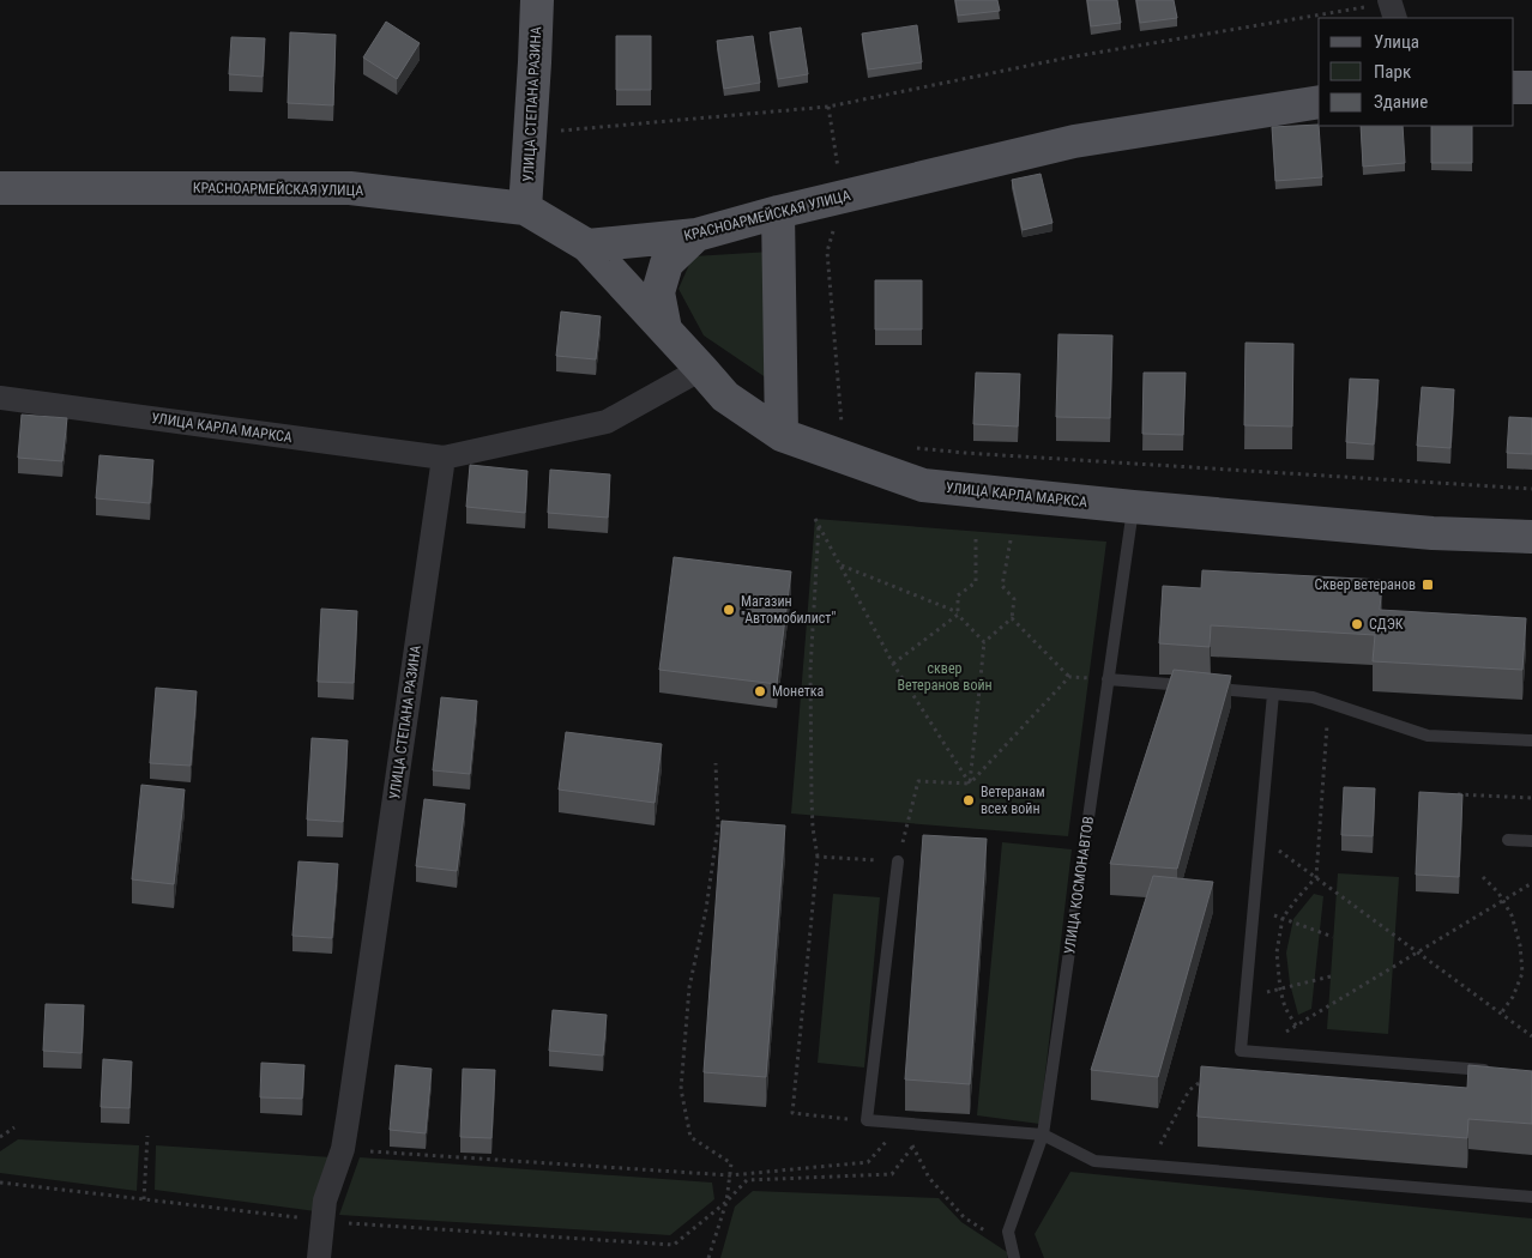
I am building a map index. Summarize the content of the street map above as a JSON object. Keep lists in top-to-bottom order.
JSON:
{
  "streets": {
    "main road": ["УЛИЦА СТЕПАНА РАЗИНА", "КРАСНОАРМЕЙСКАЯ УЛИЦА", "УЛИЦА КАРЛА МАРКСА"],
    "lane": ["УЛИЦА КОСМОНАВТОВ"]
  },
  "crossings": [
    ["УЛИЦА СТЕПАНА РАЗИНА", "КРАСНОАРМЕЙСКАЯ УЛИЦА"],
    ["УЛИЦА СТЕПАНА РАЗИНА", "УЛИЦА КАРЛА МАРКСА"],
    ["КРАСНОАРМЕЙСКАЯ УЛИЦА", "УЛИЦА КАРЛА МАРКСА"],
    ["УЛИЦА КАРЛА МАРКСА", "УЛИЦА КОСМОНАВТОВ"]
  ],
  "parks": ["сквер Ветеранов войн"],
  "places": {
    "transit": ["Сквер ветеранов"],
    "other": [
      "Магазин \"Автомобилист\"",
      "СДЭК",
      "Монетка",
      "Ветеранам всех войн"
    ]
  },
  "legend": ["Улица", "Парк", "Здание"]
}
